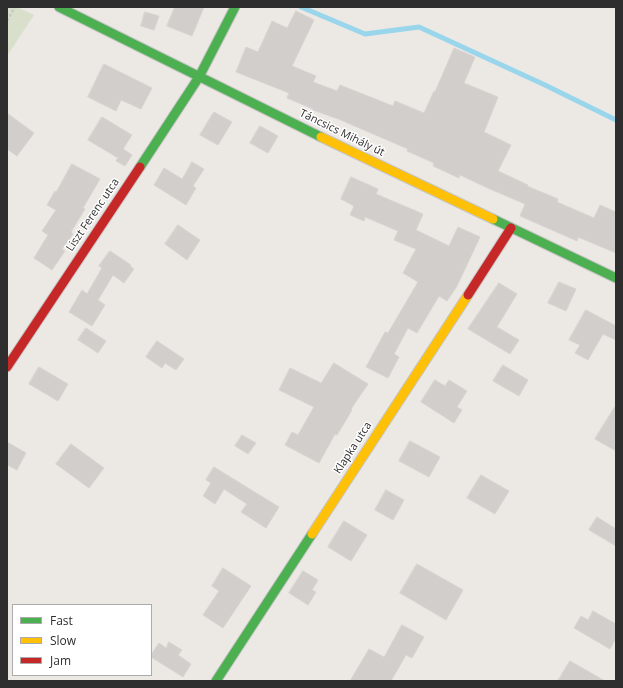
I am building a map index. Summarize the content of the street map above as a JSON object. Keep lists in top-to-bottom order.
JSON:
{
  "streets": {
    "street": ["Táncsics Mihály út", "Liszt Ferenc utca", "Klapka utca"]
  },
  "crossings": [
    ["Táncsics Mihály út", "Liszt Ferenc utca"],
    ["Táncsics Mihály út", "Klapka utca"]
  ],
  "legend": ["Fast", "Slow", "Jam"]
}
